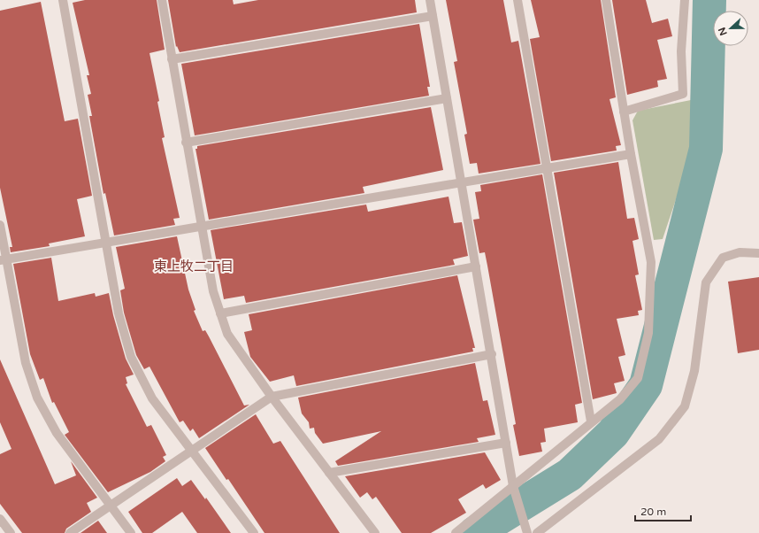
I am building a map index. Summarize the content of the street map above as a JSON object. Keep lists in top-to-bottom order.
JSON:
{
  "districts": ["東上牧二丁目"],
  "scale_bar": "20 m",
  "north": "left"
}
